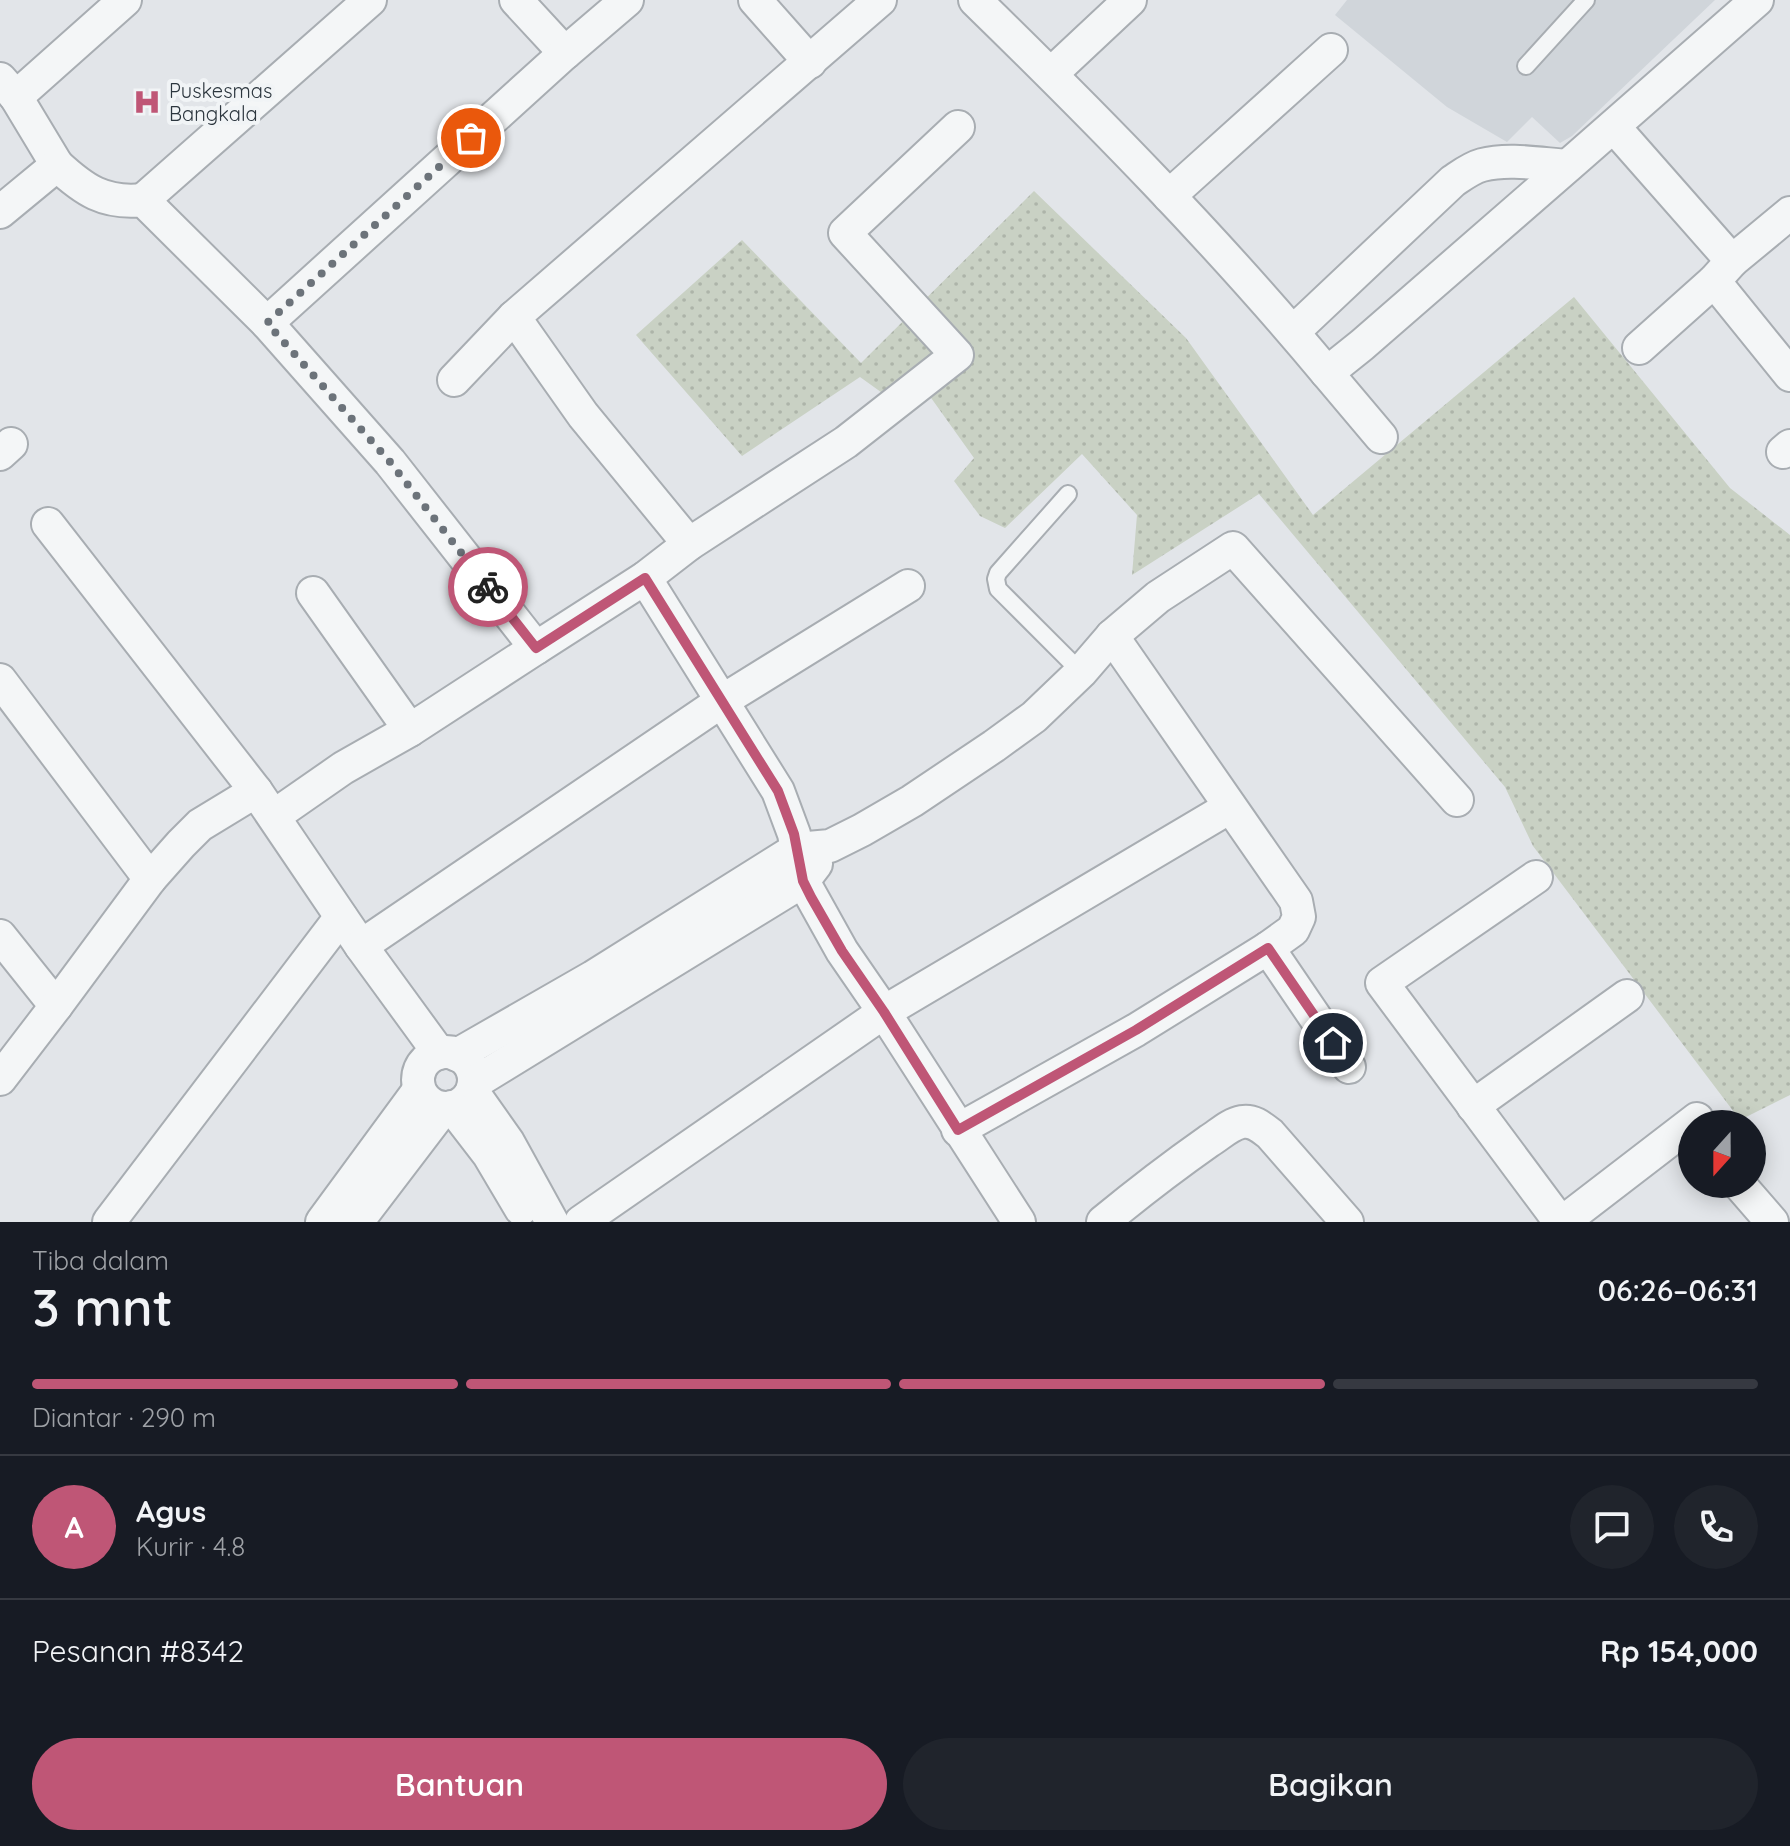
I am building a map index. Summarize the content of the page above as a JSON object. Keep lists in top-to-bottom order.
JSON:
{
  "places": {
    "hospital": ["Puskesmas Bangkala"]
  },
  "north": "bottom",
  "page": {
    "heading": ["3 mnt", "Tiba dalam", "06:26–06:31"],
    "panel": [
      "Agus",
      "Kurir · 4.8",
      "Pesanan #8342",
      "Rp 154,000"
    ],
    "bar": "Diantar · 290 m",
    "round": "A",
    "buttons": ["Bantuan", "Bagikan"]
  }
}
